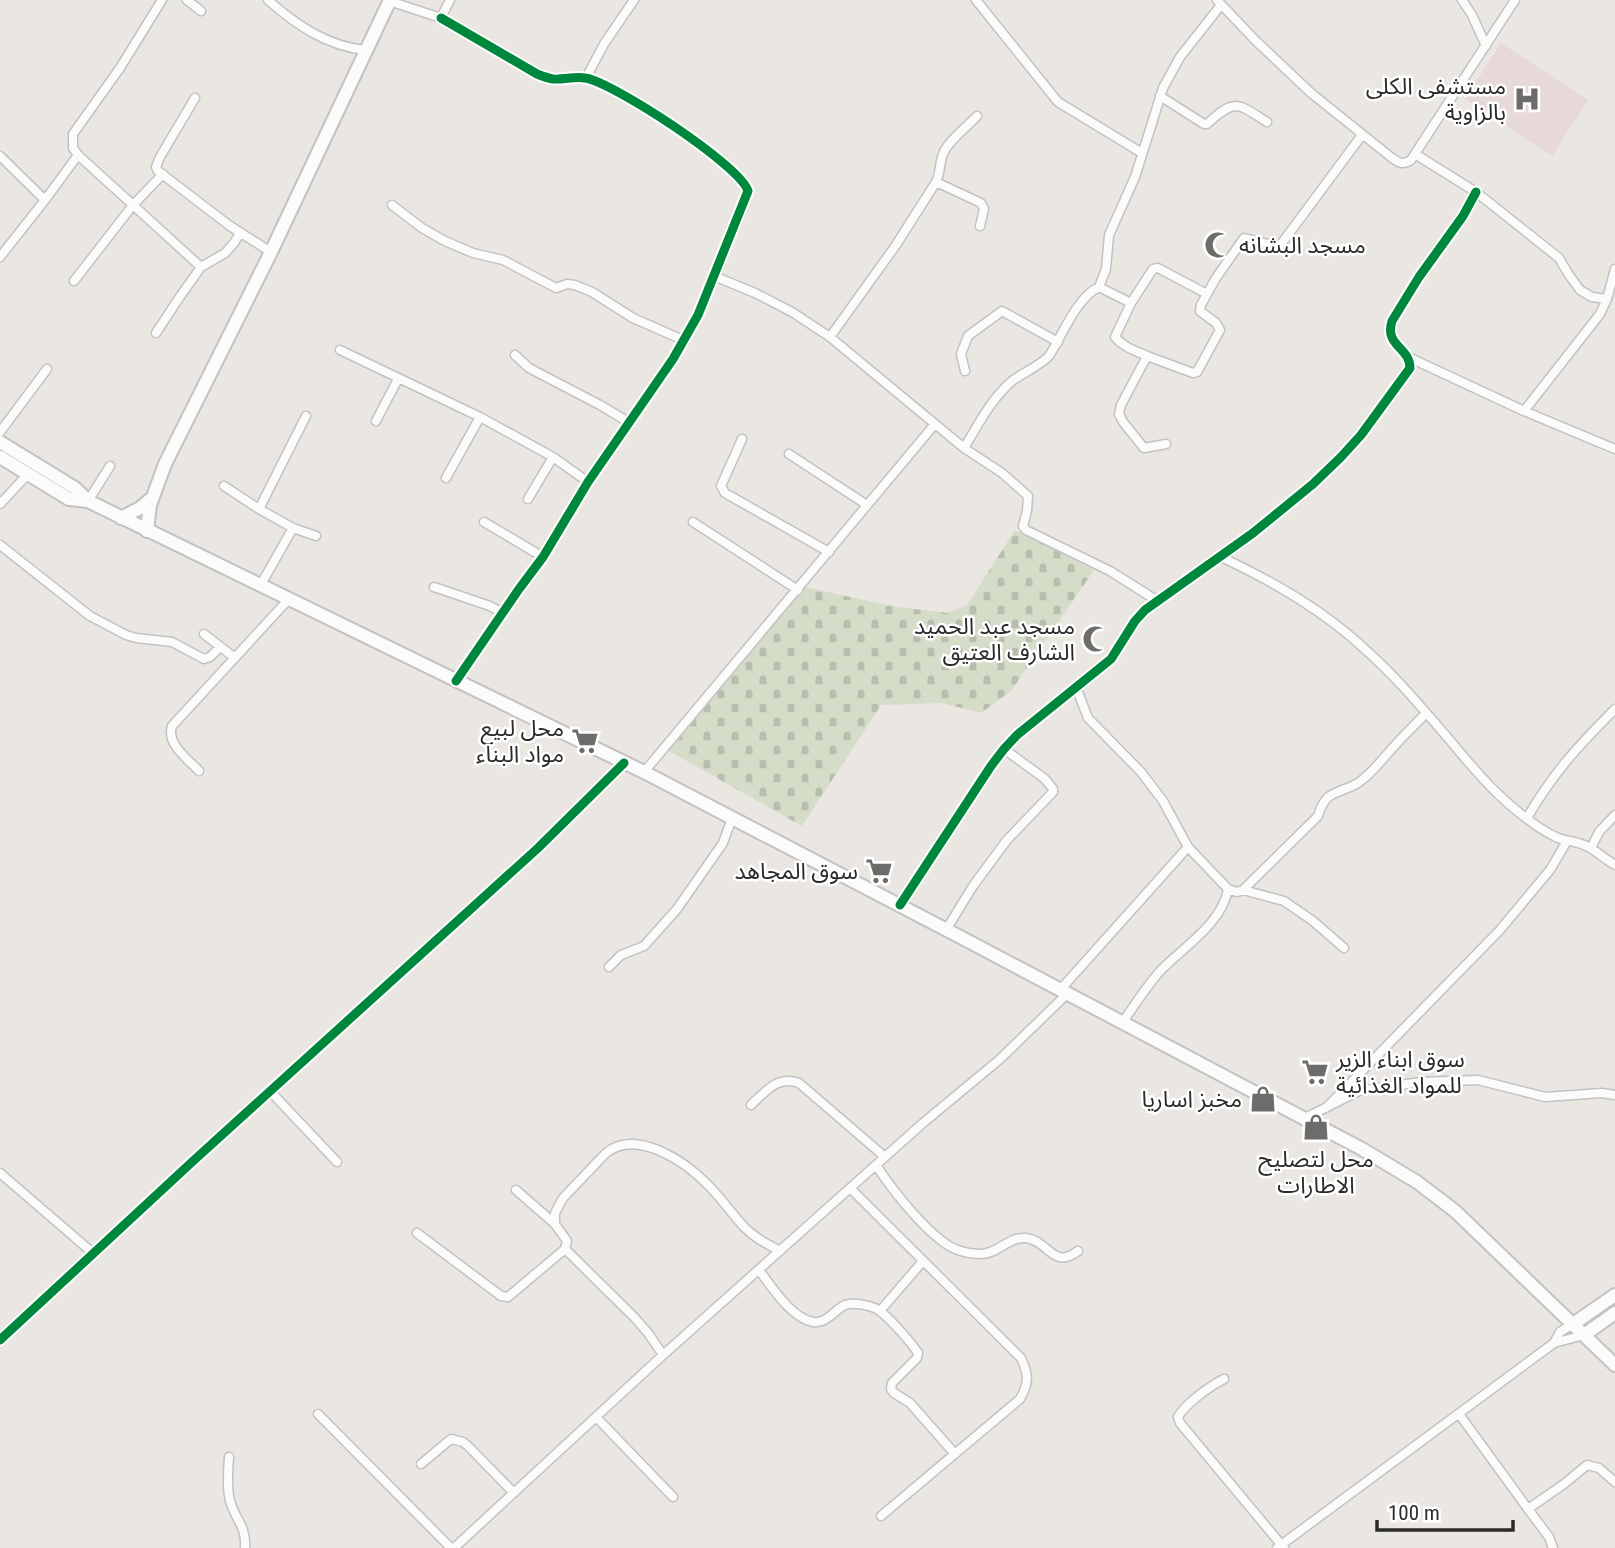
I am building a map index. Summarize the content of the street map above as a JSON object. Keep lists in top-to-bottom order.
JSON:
{
  "places": {
    "hospital": ["مستشفى الكلى بالزاوية"],
    "mosque": ["مسجد البشانه", "مسجد عبد الحميد الشارف العتيق"],
    "supermarket": ["محل لبيع مواد البناء", "سوق المجاهد", "سوق ابناء الزير للمواد الغذائية"],
    "shop": ["مخبز اساريا", "محل لتصليح الاطارات"]
  },
  "scale_bar": "100 m"
}
